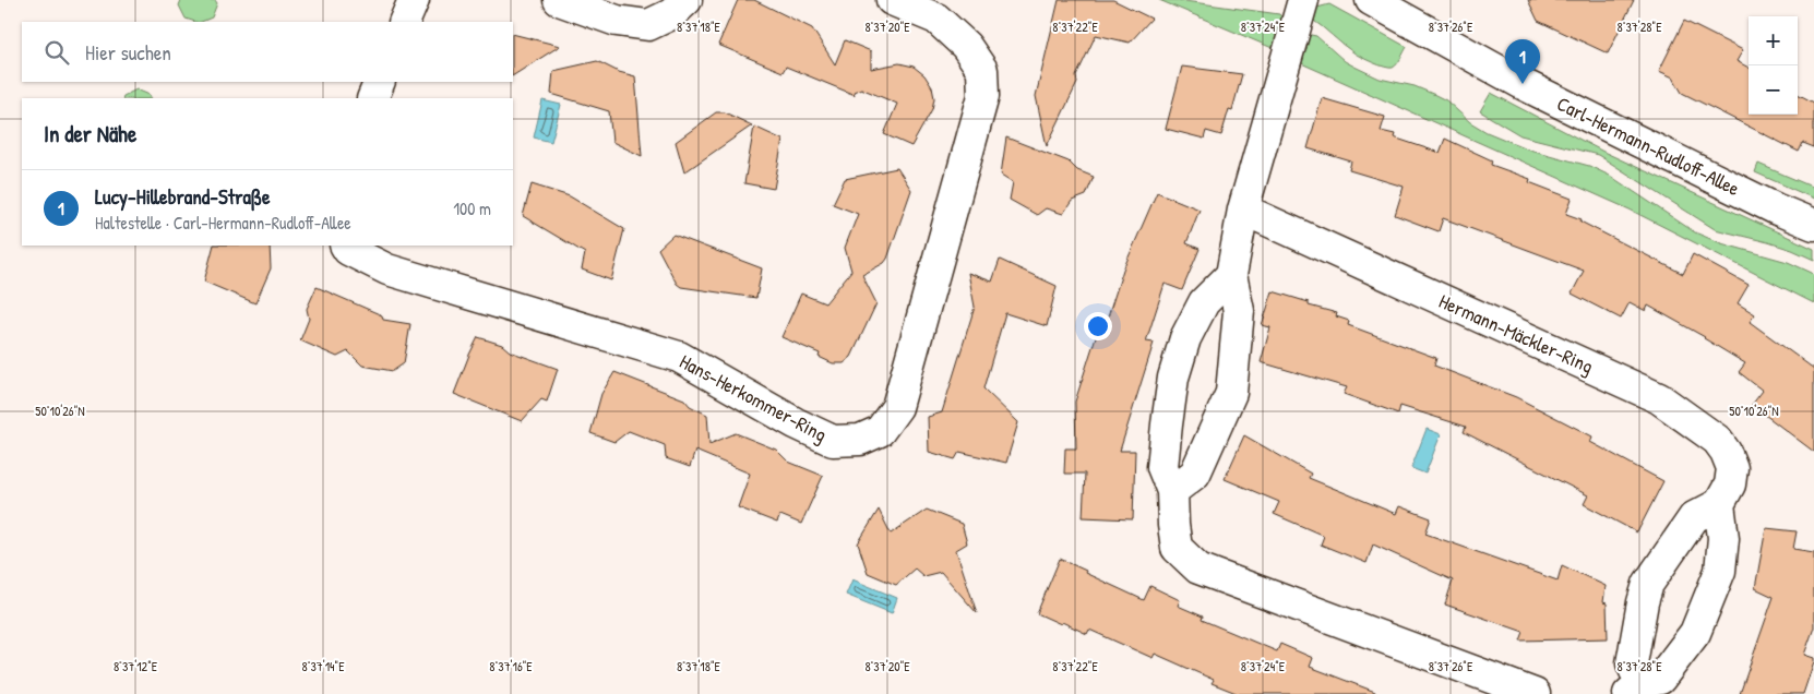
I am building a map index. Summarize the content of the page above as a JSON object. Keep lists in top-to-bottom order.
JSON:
{
  "streets": {
    "street": ["Carl-Hermann-Rudloff-Allee", "Hermann-Mäckler-Ring", "Hans-Herkommer-Ring"]
  },
  "page": {
    "map_buttons": ["+", "−"],
    "search": "Hier suchen",
    "pins": "1",
    "heading": "In der Nähe",
    "list": [
      {
        "mark": "1",
        "name": "Lucy-Hillebrand-Straße",
        "note": "Haltestelle · Carl-Hermann-Rudloff-Allee",
        "value": "100 m"
      }
    ]
  },
  "coordinates": [
    "8°37'18\"E",
    "8°37'20\"E",
    "8°37'22\"E",
    "8°37'24\"E",
    "8°37'26\"E",
    "8°37'28\"E",
    "50°10'26\"N",
    "8°37'12\"E",
    "8°37'14\"E",
    "8°37'16\"E"
  ]
}
